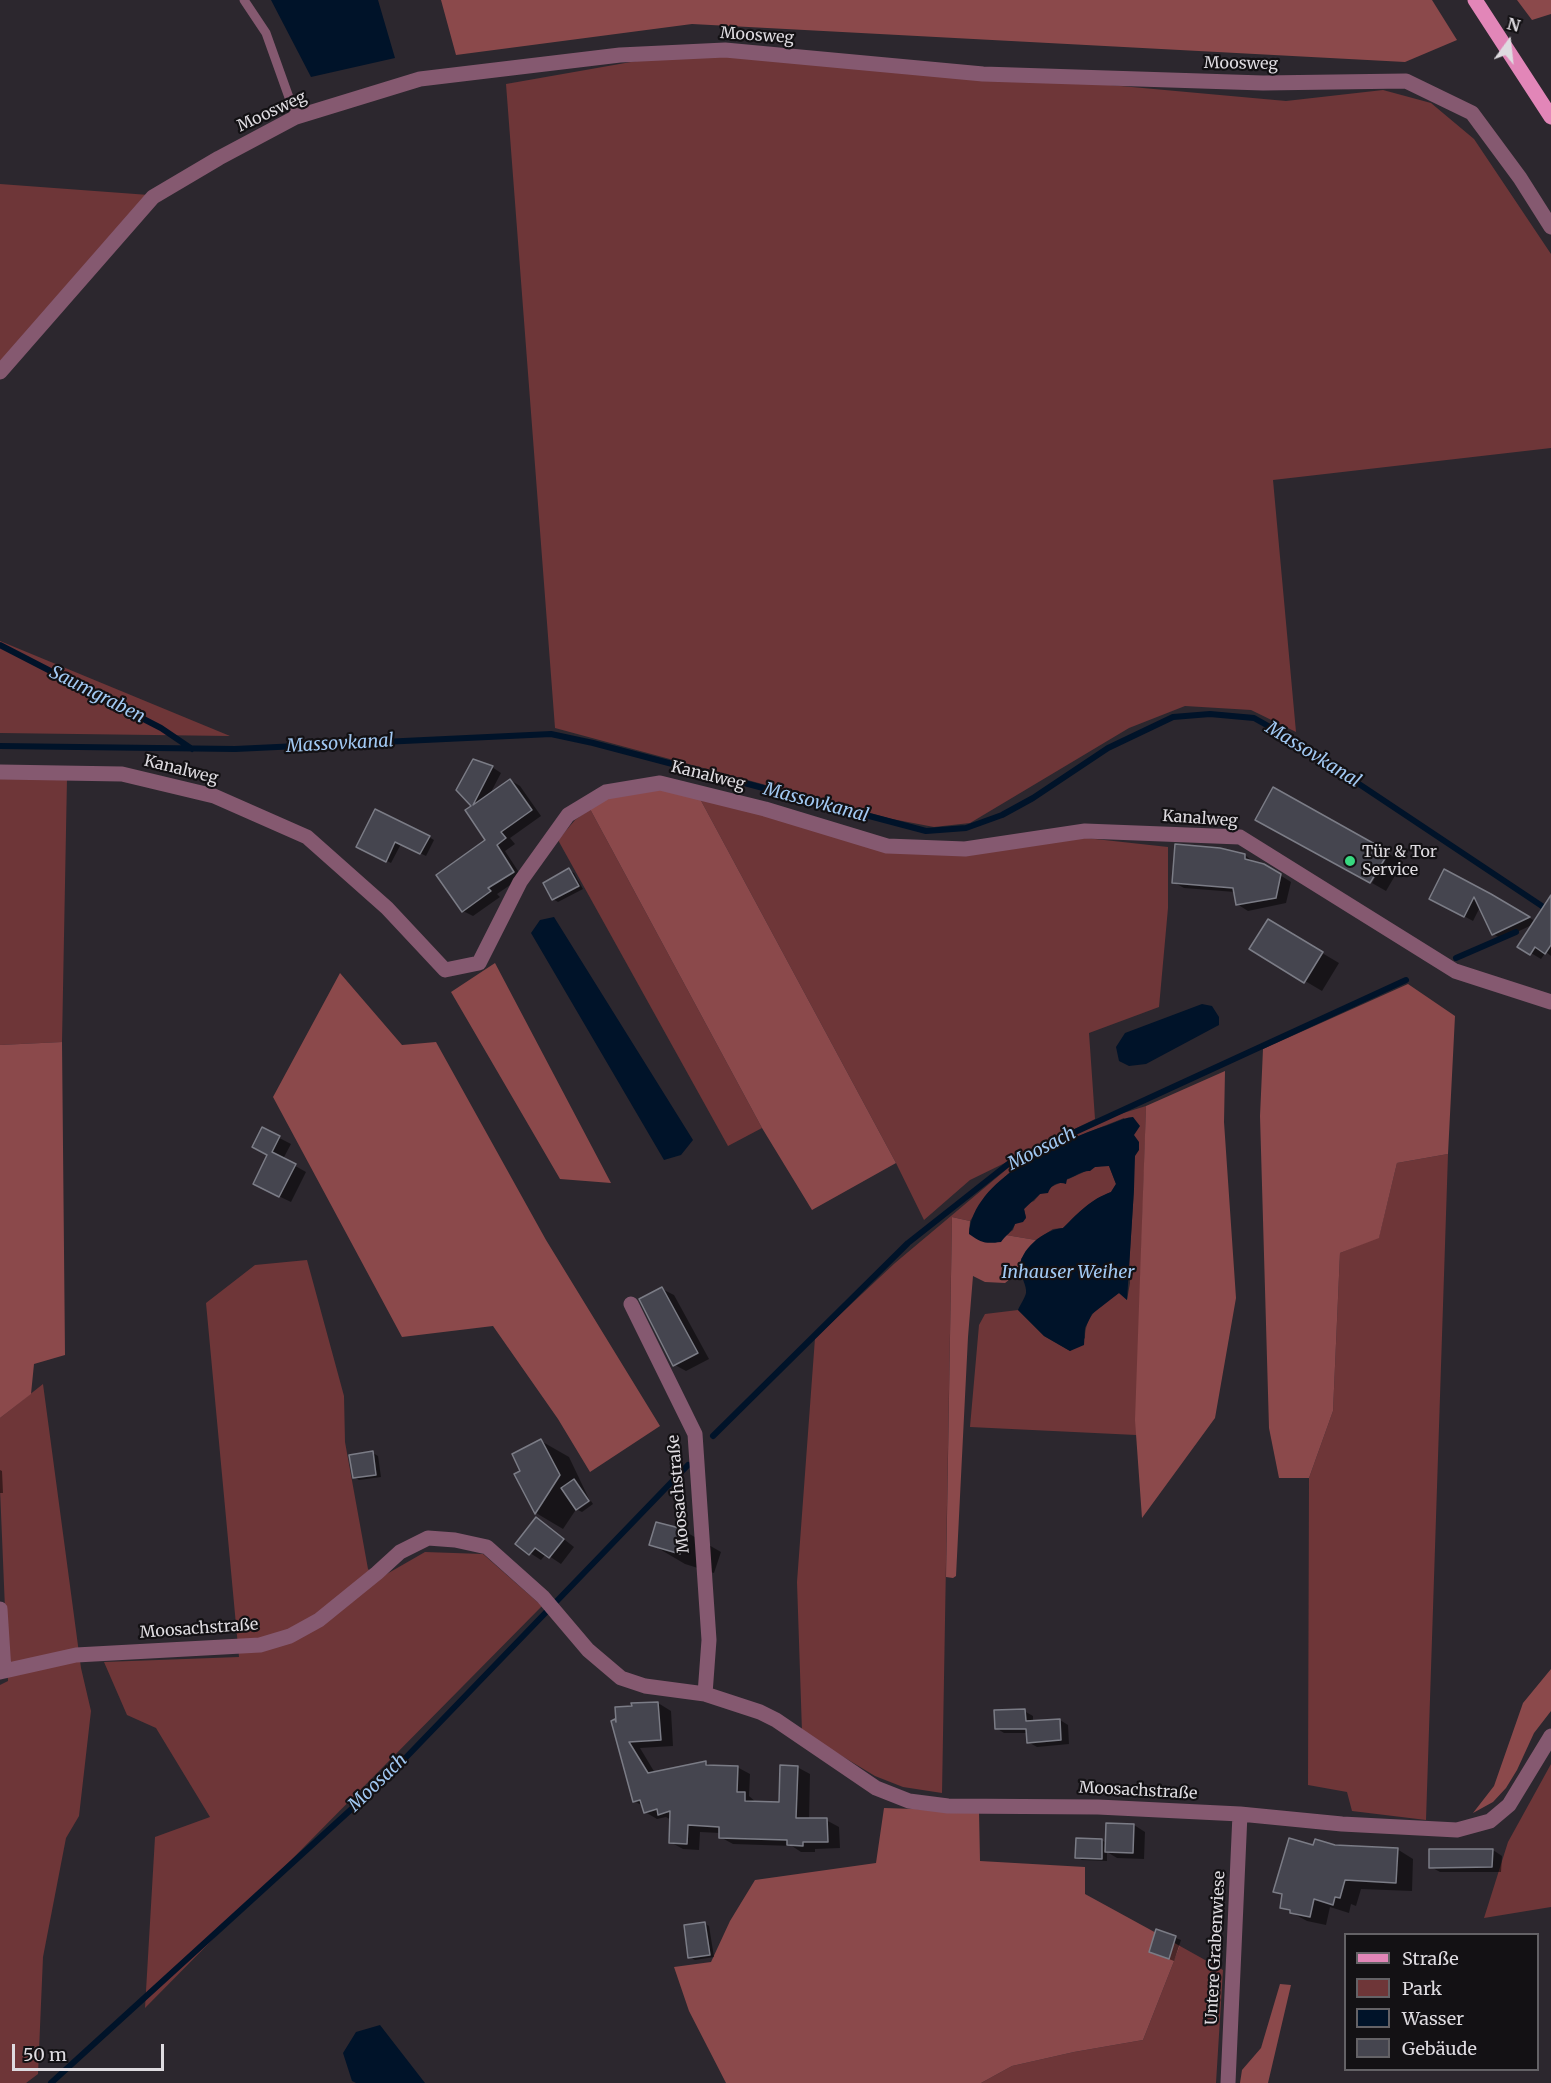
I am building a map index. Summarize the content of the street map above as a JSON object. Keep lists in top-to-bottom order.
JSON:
{
  "streets": {
    "street": [
      "Moosweg",
      "Kanalweg",
      "Moosachstraße",
      "Untere Grabenwiese"
    ]
  },
  "crossings": [
    ["Moosachstraße", "Untere Grabenwiese"]
  ],
  "water": [
    "Saumgraben",
    "Massovkanal",
    "Moosach",
    "Inhauser Weiher"
  ],
  "places": ["Tür & Tor Service"],
  "legend": [
    "Straße",
    "Park",
    "Wasser",
    "Gebäude"
  ],
  "scale_bar": "50 m",
  "north": "top"
}
